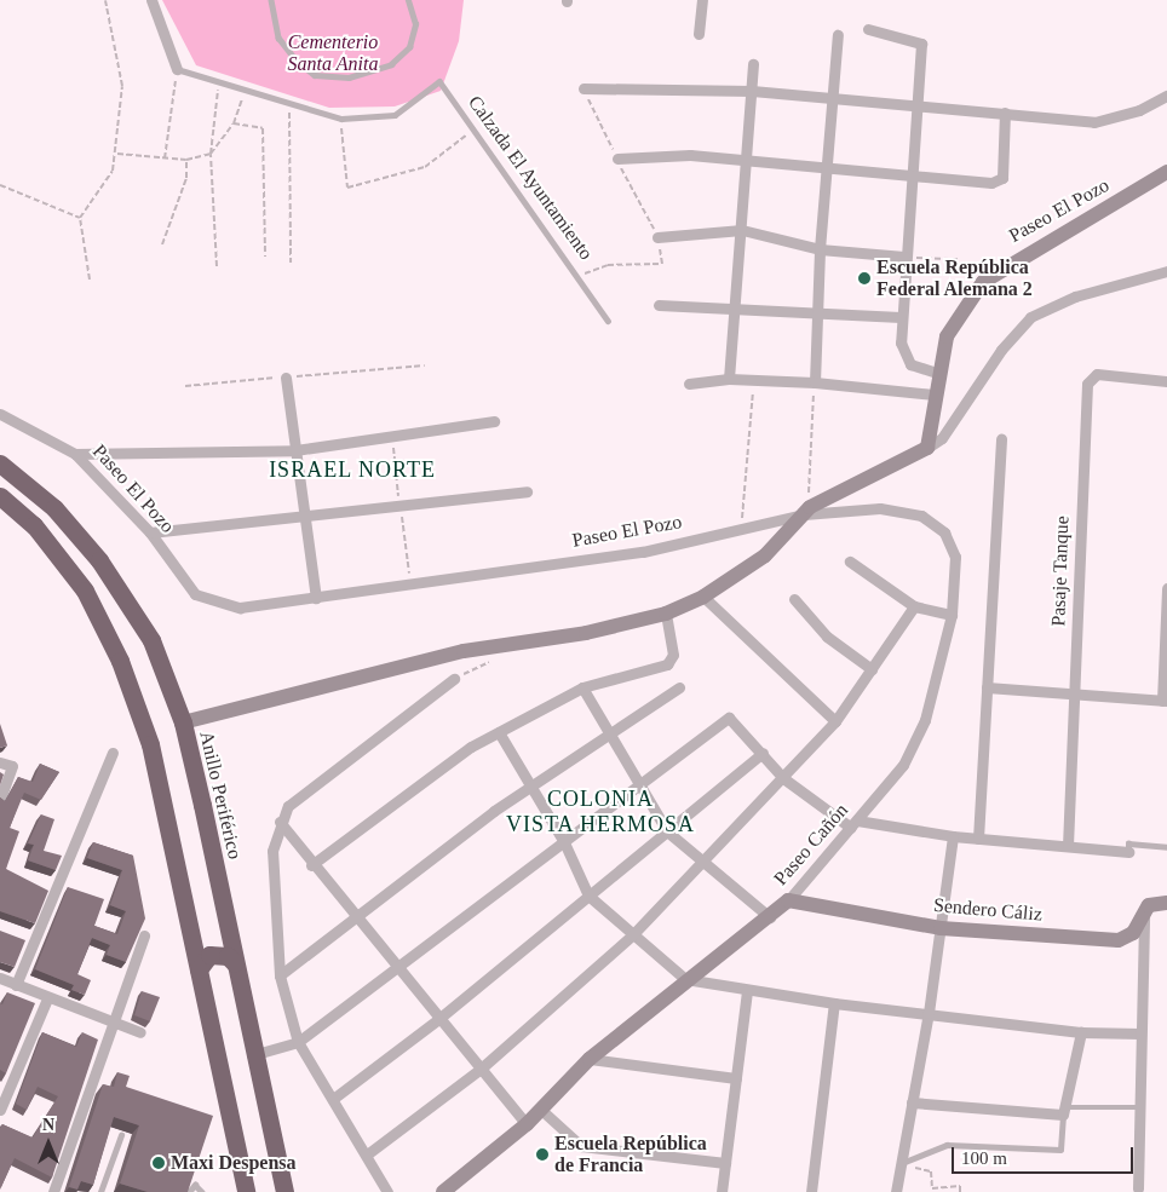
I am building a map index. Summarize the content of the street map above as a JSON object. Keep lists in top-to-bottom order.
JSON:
{
  "streets": {
    "highway": ["Anillo Periférico"],
    "street": [
      "Paseo El Pozo",
      "Pasaje Tanque",
      "Paseo Cañón",
      "Sendero Cáliz"
    ],
    "lane": ["Calzada El Ayuntamiento"]
  },
  "crossings": [
    ["Paseo El Pozo", "Paseo Cañón"],
    ["Paseo Cañón", "Sendero Cáliz"]
  ],
  "districts": ["ISRAEL NORTE", "COLONIA VISTA HERMOSA"],
  "parks": ["Cementerio Santa Anita"],
  "places": ["Escuela República Federal Alemana 2", "Escuela República de Francia", "Maxi Despensa"],
  "scale_bar": "100 m",
  "north": "top"
}
